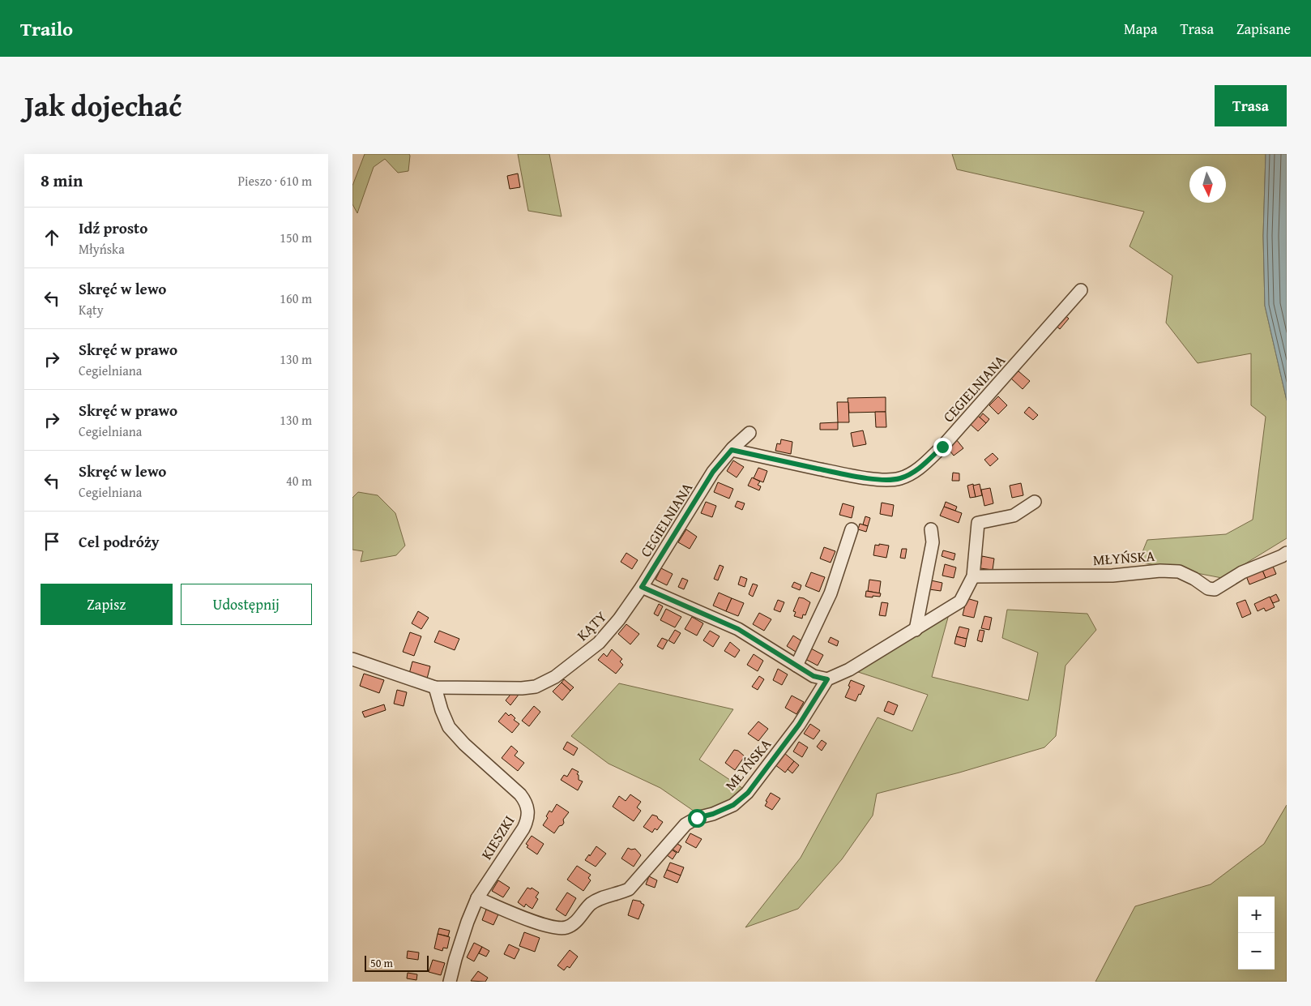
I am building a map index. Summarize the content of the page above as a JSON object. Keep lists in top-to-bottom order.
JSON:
{
  "streets": {
    "street": [
      "CEGIELNIANA",
      "MŁYŃSKA",
      "KĄTY",
      "KIESZKI"
    ]
  },
  "crossings": [
    ["CEGIELNIANA", "KĄTY"],
    ["MŁYŃSKA", "KIESZKI"],
    ["KĄTY", "KIESZKI"]
  ],
  "scale_bar": "50 m",
  "north": "bottom",
  "page": {
    "header": "Trailo",
    "nav": ["Mapa", "Trasa", "Zapisane"],
    "title": "Jak dojechać",
    "buttons": [
      "Trasa",
      ["Zapisz", "Udostępnij"]
    ],
    "heading": ["8 min", "Pieszo · 610 m"],
    "list": [
      ["Idź prosto", "Młyńska", "150 m"],
      ["Skręć w lewo", "Kąty", "160 m"],
      ["Skręć w prawo", "Cegielniana", "130 m"],
      ["Skręć w prawo", "Cegielniana", "130 m"],
      ["Skręć w lewo", "Cegielniana", "40 m"],
      "Cel podróży"
    ],
    "map_buttons": ["+", "−"],
    "scale": "50 m"
  }
}
